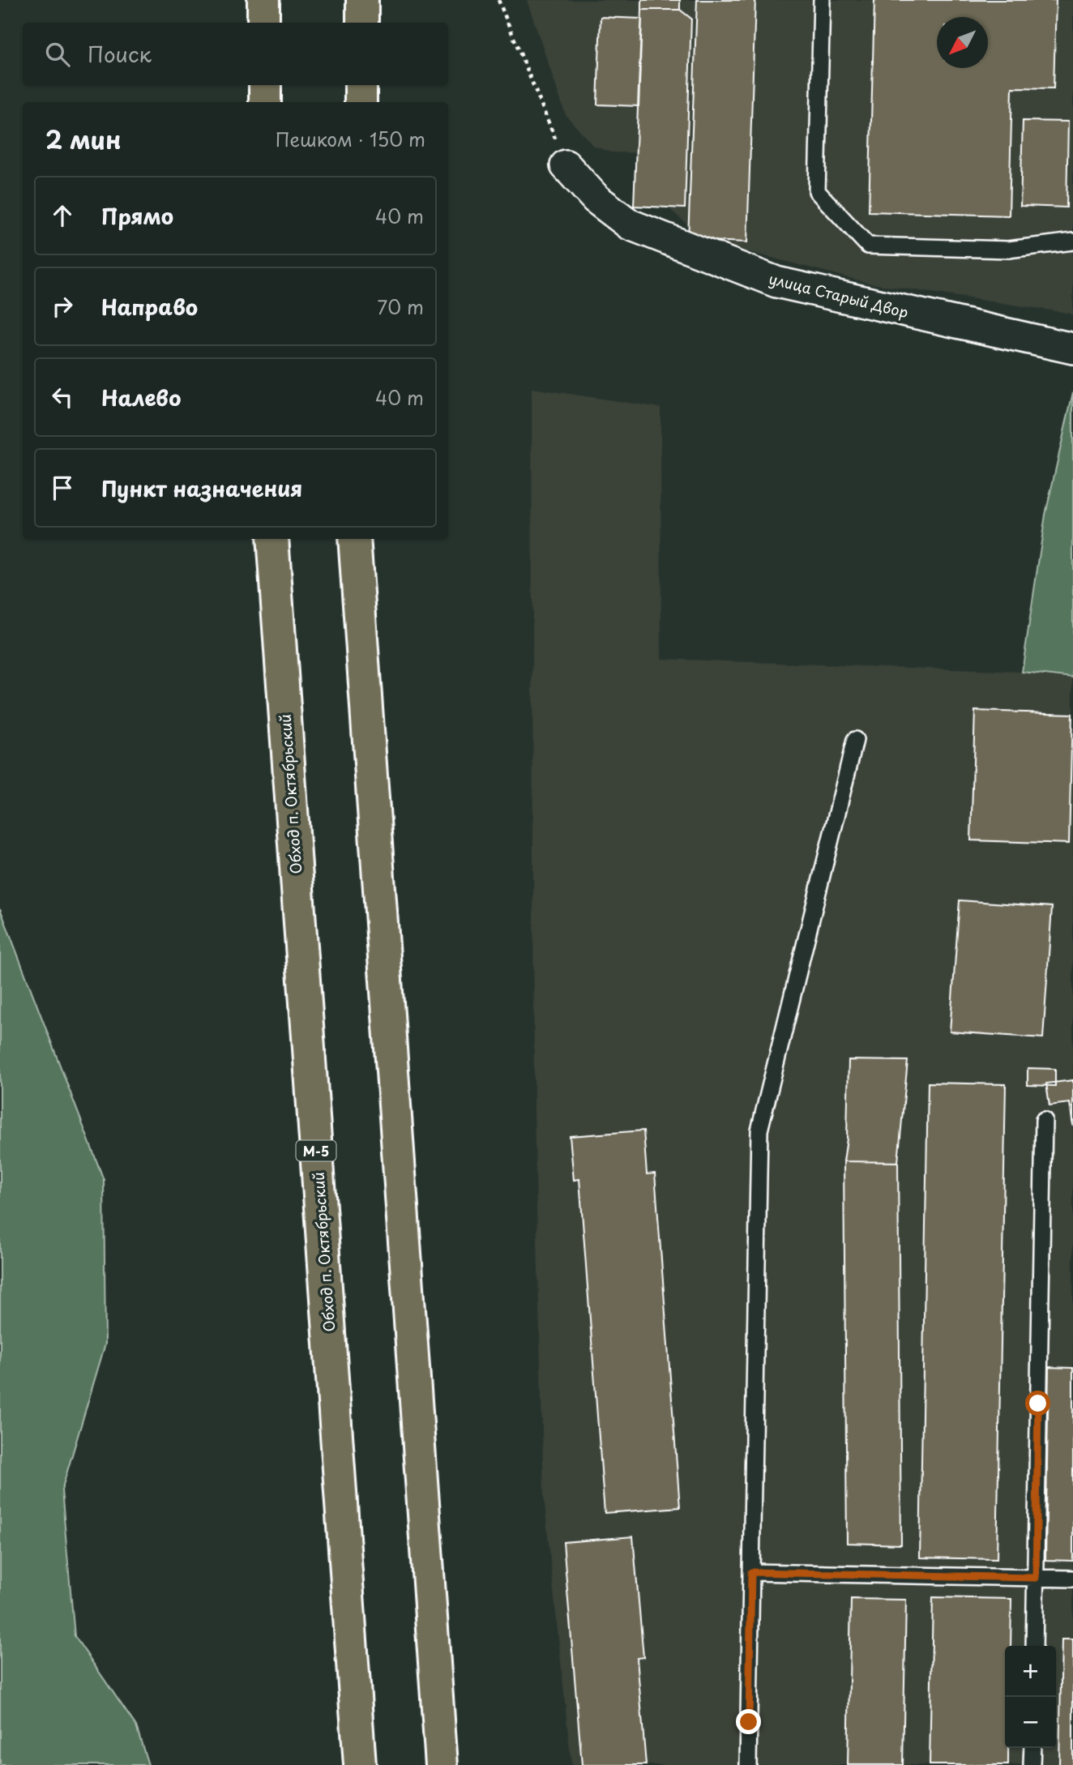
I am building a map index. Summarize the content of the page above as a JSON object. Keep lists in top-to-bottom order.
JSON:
{
  "streets": {
    "highway": ["Обход п. Октябрьский", "М-5"],
    "street": ["улица Старый Двор"]
  },
  "north": "bottom left",
  "page": {
    "search": "Поиск",
    "heading": ["2 мин", "Пешком · 150 m"],
    "list": [
      ["Прямо", "40 m"],
      ["Направо", "70 m"],
      ["Налево", "40 m"],
      "Пункт назначения"
    ],
    "map_buttons": ["+", "−"]
  }
}
